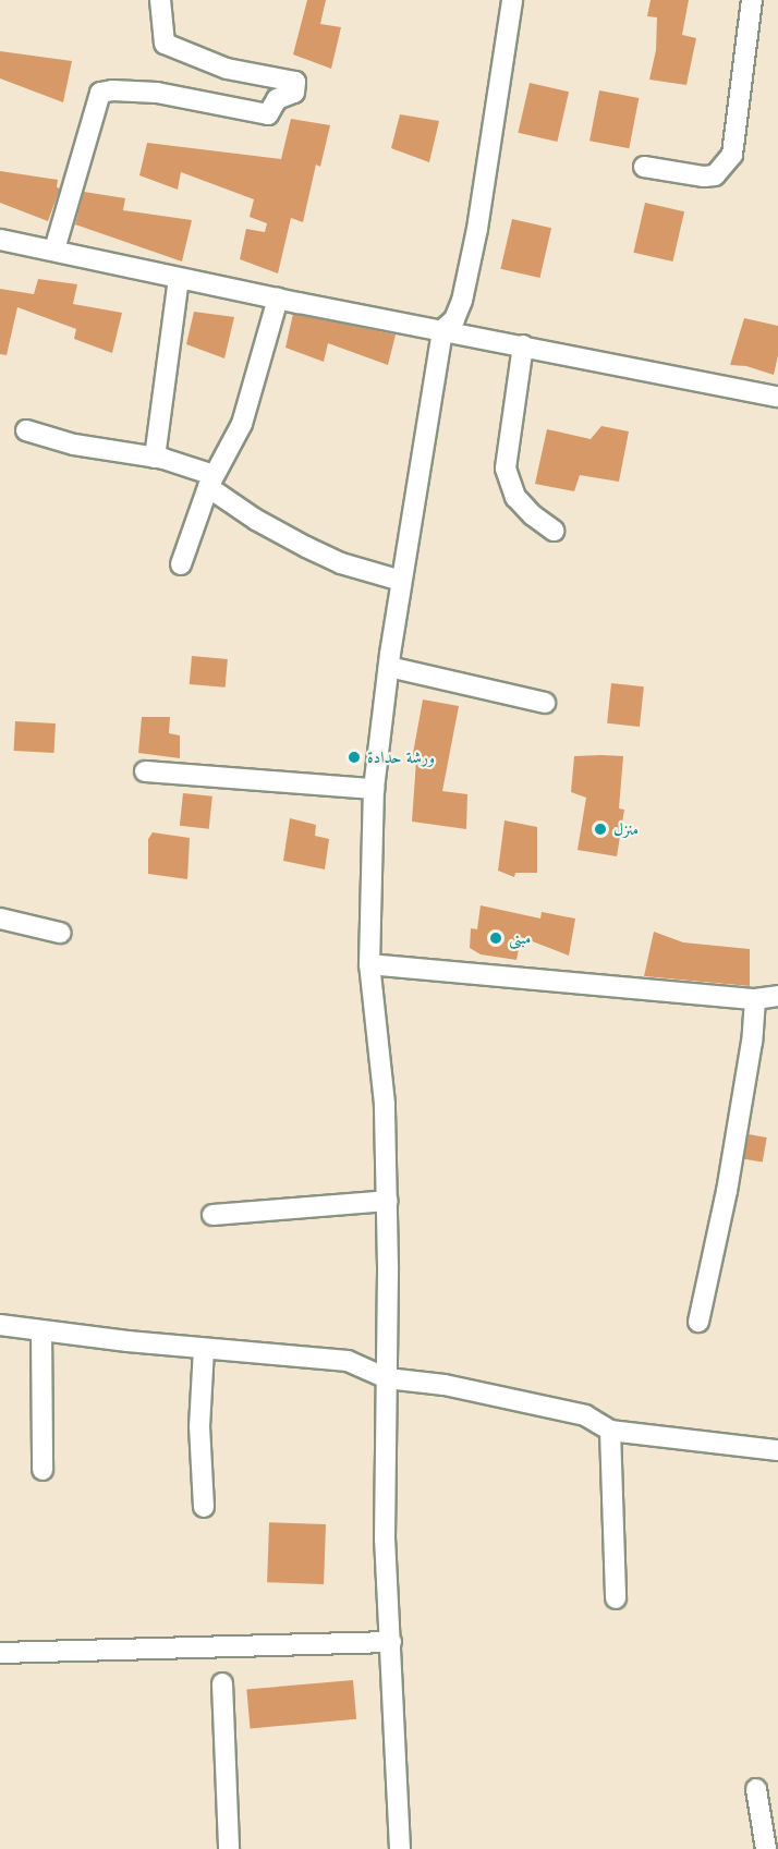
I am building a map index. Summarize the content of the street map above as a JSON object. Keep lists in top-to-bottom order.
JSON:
{
  "places": ["ورشة حدادة", "منزل", "مبنى"]
}
